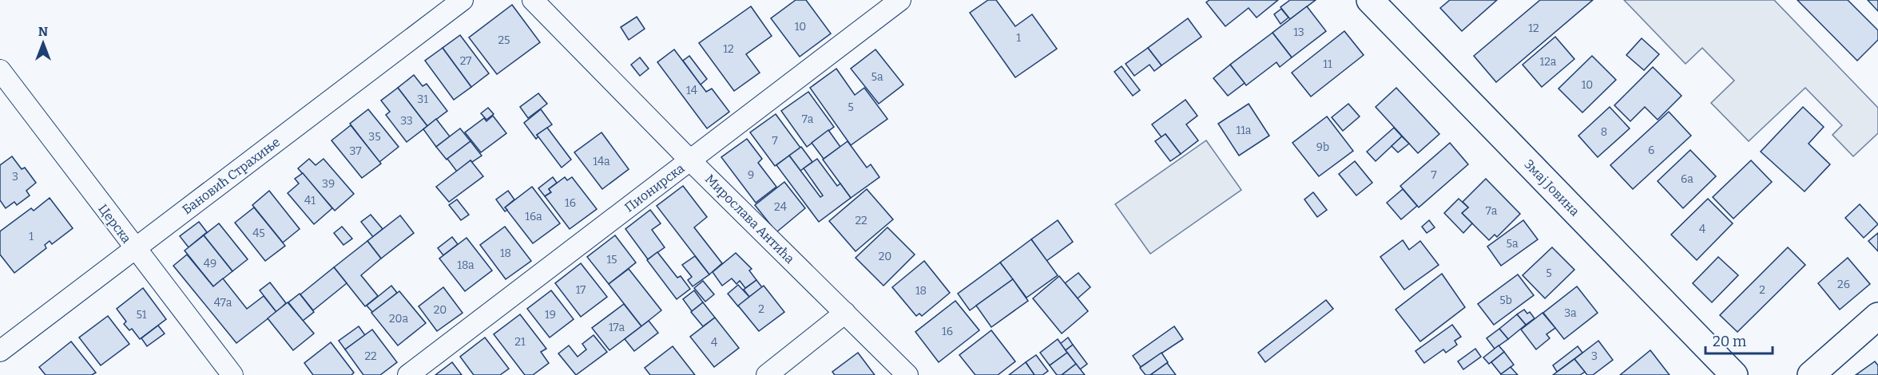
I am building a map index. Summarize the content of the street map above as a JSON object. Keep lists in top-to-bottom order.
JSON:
{
  "streets": {
    "street": [
      "Бановић Страхиње",
      "Пионирска",
      "Змај Јовина",
      "Мирослава Антића",
      "Церска"
    ]
  },
  "crossings": [
    ["Бановић Страхиње", "Церска"],
    ["Пионирска", "Мирослава Антића"]
  ],
  "house_numbers": [
    "10",
    "12",
    "13",
    "1",
    "25",
    "12",
    "27",
    "12a",
    "11",
    "5a",
    "10",
    "14",
    "31",
    "5",
    "7a",
    "33",
    "11a",
    "8",
    "35",
    "7",
    "9b",
    "6",
    "37",
    "14a",
    "9",
    "7",
    "3",
    "6a",
    "39",
    "41",
    "16",
    "24",
    "7a",
    "16a",
    "22",
    "4",
    "45",
    "1",
    "5a",
    "18",
    "20",
    "15",
    "49",
    "18a",
    "5",
    "26",
    "17",
    "2",
    "18",
    "5b",
    "47a",
    "2",
    "20",
    "3a",
    "51",
    "19",
    "20a",
    "17a",
    "16",
    "21",
    "4",
    "22",
    "3"
  ],
  "scale_bar": "20 m",
  "north": "top"
}
